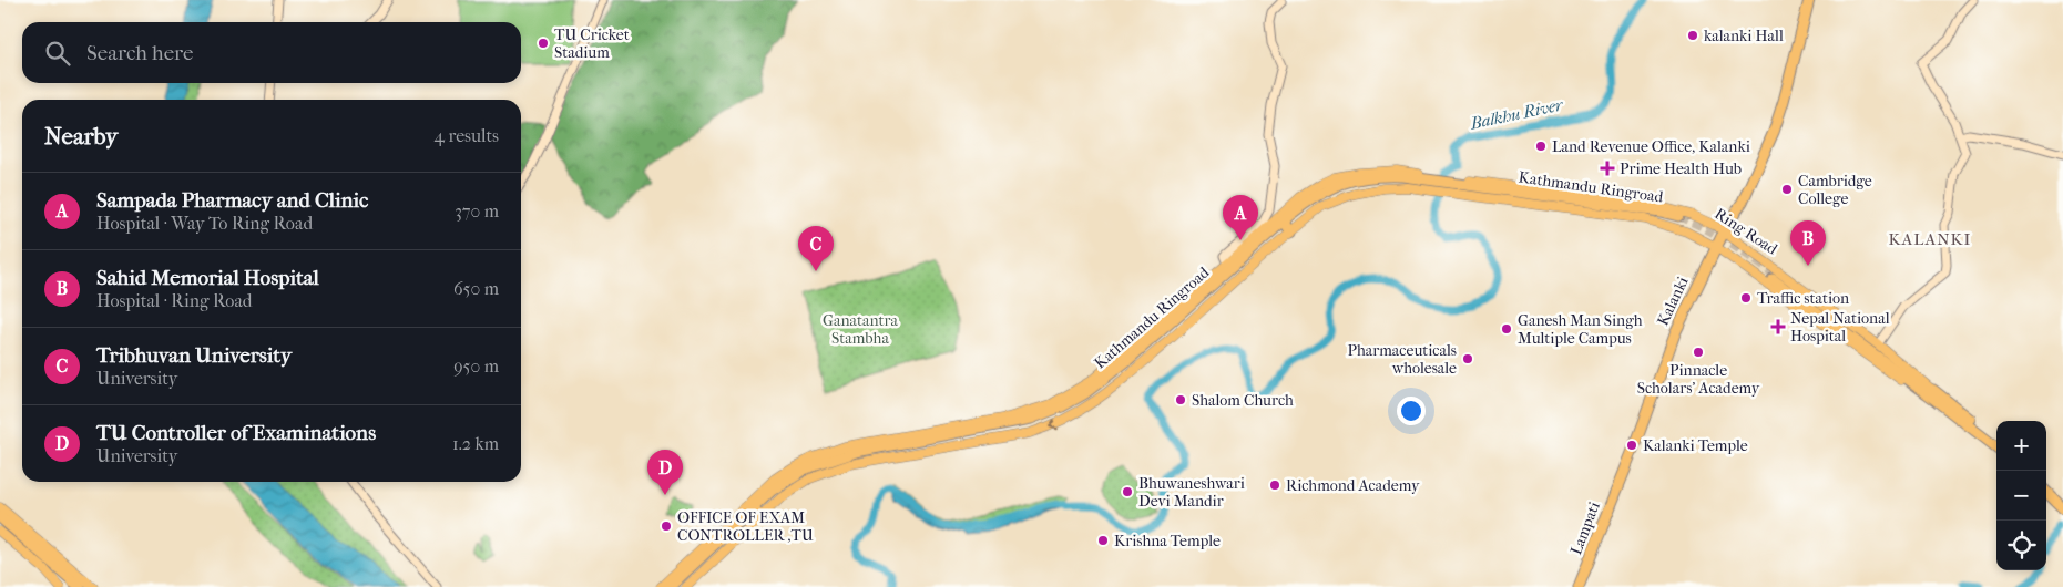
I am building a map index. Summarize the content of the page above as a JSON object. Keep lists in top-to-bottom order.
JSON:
{
  "streets": {
    "highway": ["Kathmandu Ringroad", "Kalanki", "Lampati"],
    "main road": ["Ring Road"]
  },
  "crossings": [
    ["Kathmandu Ringroad", "Ring Road"],
    ["Ring Road", "Kalanki"],
    ["Kalanki", "Lampati"]
  ],
  "districts": ["KALANKI"],
  "water": ["Balkhu River"],
  "parks": ["Ganatantra Stambha"],
  "places": {
    "other": [
      "kalanki Hall",
      "TU Cricket Stadium",
      "Land Revenue Office, Kalanki",
      "Cambridge College",
      "Traffic station",
      "Ganesh Man Singh Multiple Campus",
      "Pinnacle Scholars' Academy",
      "Pharmaceuticals wholesale",
      "Shalom Church",
      "Kalanki Temple",
      "Richmond Academy",
      "Bhuwaneshwari Devi Mandir",
      "OFFICE OF EXAM CONTROLLER ,TU",
      "Krishna Temple"
    ],
    "health": ["Prime Health Hub", "Nepal National Hospital"]
  },
  "page": {
    "search": "Search here",
    "heading": ["Nearby", "4 results"],
    "list": [
      {
        "mark": "A",
        "name": "Sampada Pharmacy and Clinic",
        "note": "Hospital · Way To Ring Road",
        "value": "370 m"
      },
      {
        "mark": "B",
        "name": "Sahid Memorial Hospital",
        "note": "Hospital · Ring Road",
        "value": "650 m"
      },
      {
        "mark": "C",
        "name": "Tribhuvan University",
        "note": "University",
        "value": "950 m"
      },
      {
        "mark": "D",
        "name": "TU Controller of Examinations",
        "note": "University",
        "value": "1.2 km"
      }
    ],
    "pins": [
      "A",
      "B",
      "C",
      "D"
    ],
    "map_buttons": ["+", "−"]
  }
}
